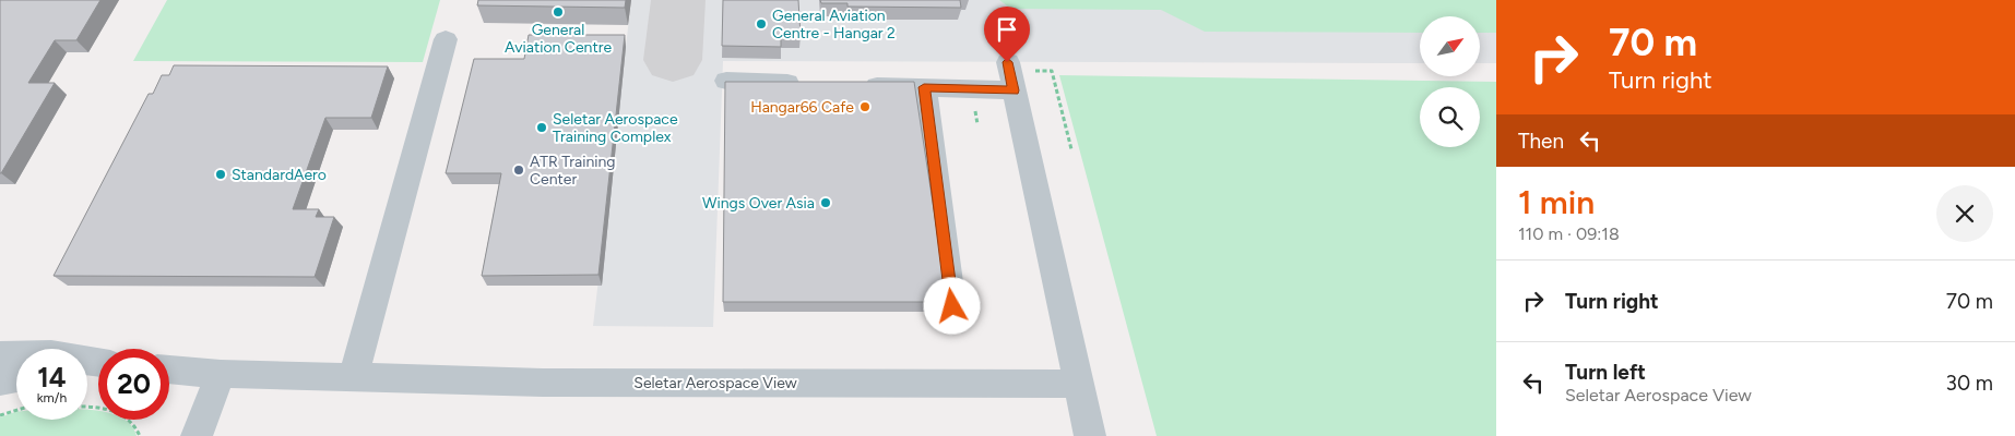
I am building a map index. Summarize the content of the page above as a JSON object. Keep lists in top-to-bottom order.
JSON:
{
  "streets": {
    "street": ["Seletar Aerospace View"]
  },
  "places": [
    "General Aviation Centre",
    "General Aviation Centre - Hangar 2",
    "Hangar66 Cafe",
    "Seletar Aerospace Training Complex",
    "ATR Training Center",
    "StandardAero",
    "Wings Over Asia"
  ],
  "north": "top right",
  "page": {
    "turn": ["70 m", "Turn right"],
    "then": "Then",
    "heading": ["1 min", "110 m · 09:18"],
    "list": [
      {
        "name": "Turn right",
        "value": "70 m"
      },
      {
        "name": "Turn left",
        "note": "Seletar Aerospace View",
        "value": "30 m"
      }
    ],
    "speed": "14 km/h",
    "limit": "20"
  }
}
